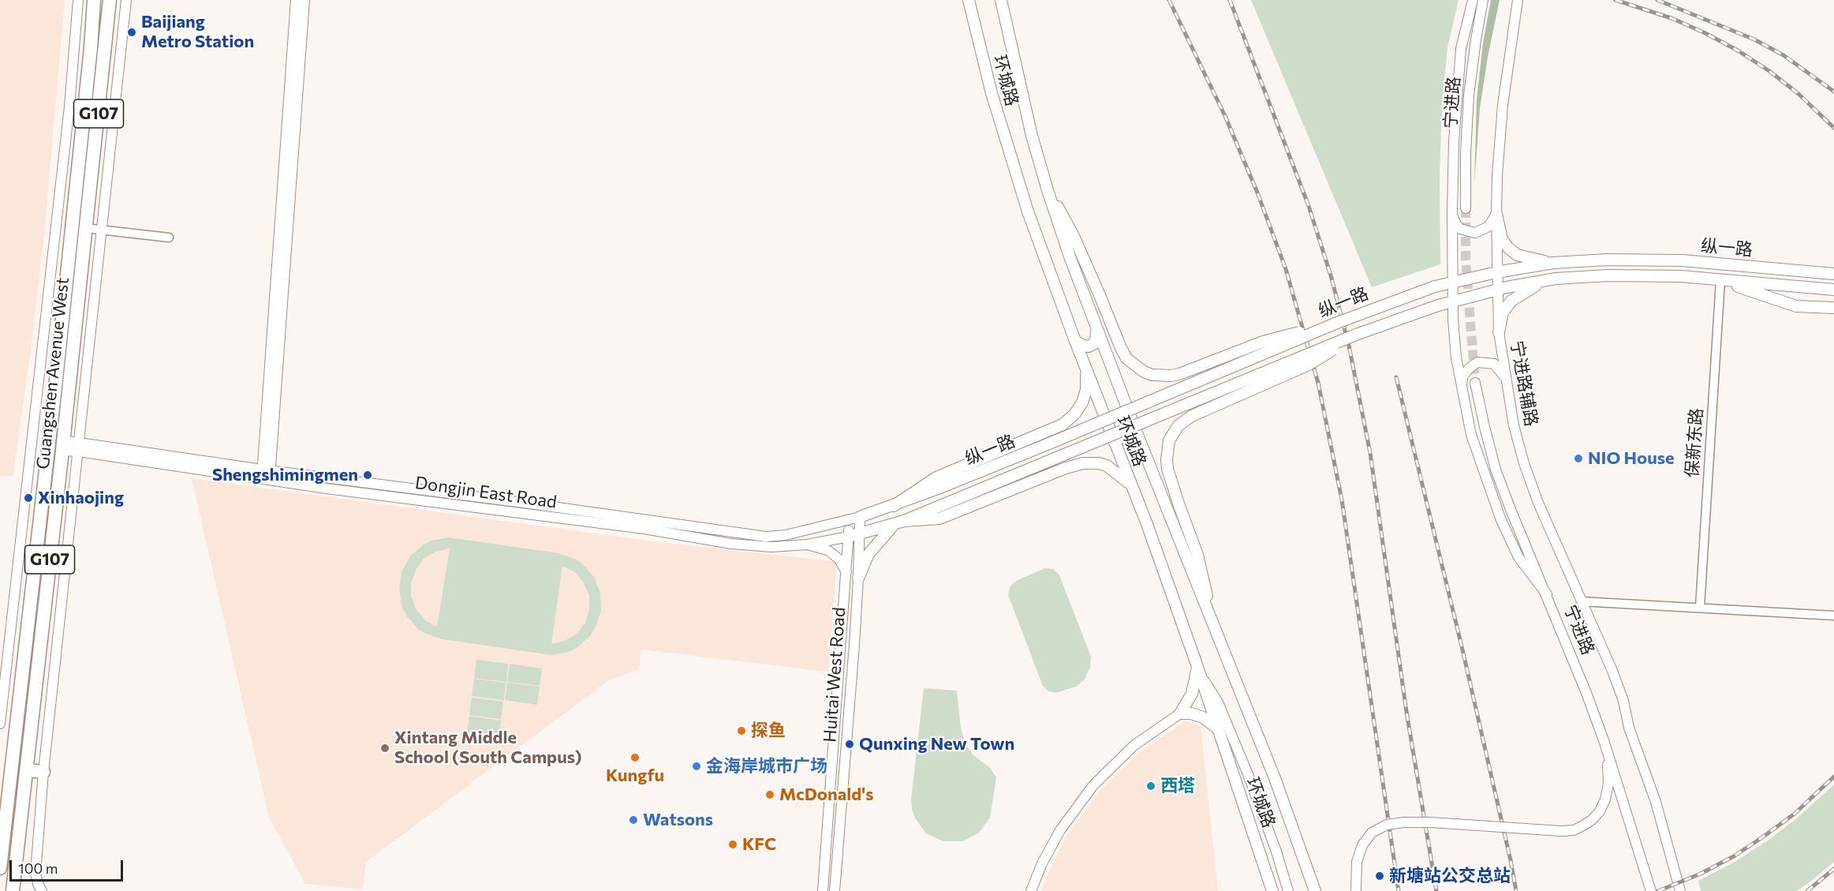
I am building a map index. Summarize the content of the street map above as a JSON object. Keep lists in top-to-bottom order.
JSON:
{
  "streets": {
    "highway": ["G107", "Guangshen Avenue West"],
    "main road": ["环城路", "纵一路", "Dongjin East Road"],
    "street": [
      "宁进路",
      "宁进路辅路",
      "保新东路",
      "Huitai West Road"
    ]
  },
  "crossings": [
    ["纵一路", "宁进路辅路"],
    ["纵一路", "保新东路"],
    ["纵一路", "Dongjin East Road"],
    ["Guangshen Avenue West", "Dongjin East Road"],
    ["Dongjin East Road", "Huitai West Road"]
  ],
  "places": [
    "Baijiang Metro Station",
    "NIO House",
    "Shengshimingmen",
    "Xinhaojing",
    "探鱼",
    "Qunxing New Town",
    "Xintang Middle School (South Campus)",
    "Kungfu",
    "金海岸城市广场",
    "西塔",
    "McDonald's",
    "Watsons",
    "KFC",
    "新塘站公交总站"
  ],
  "scale_bar": "100 m"
}
